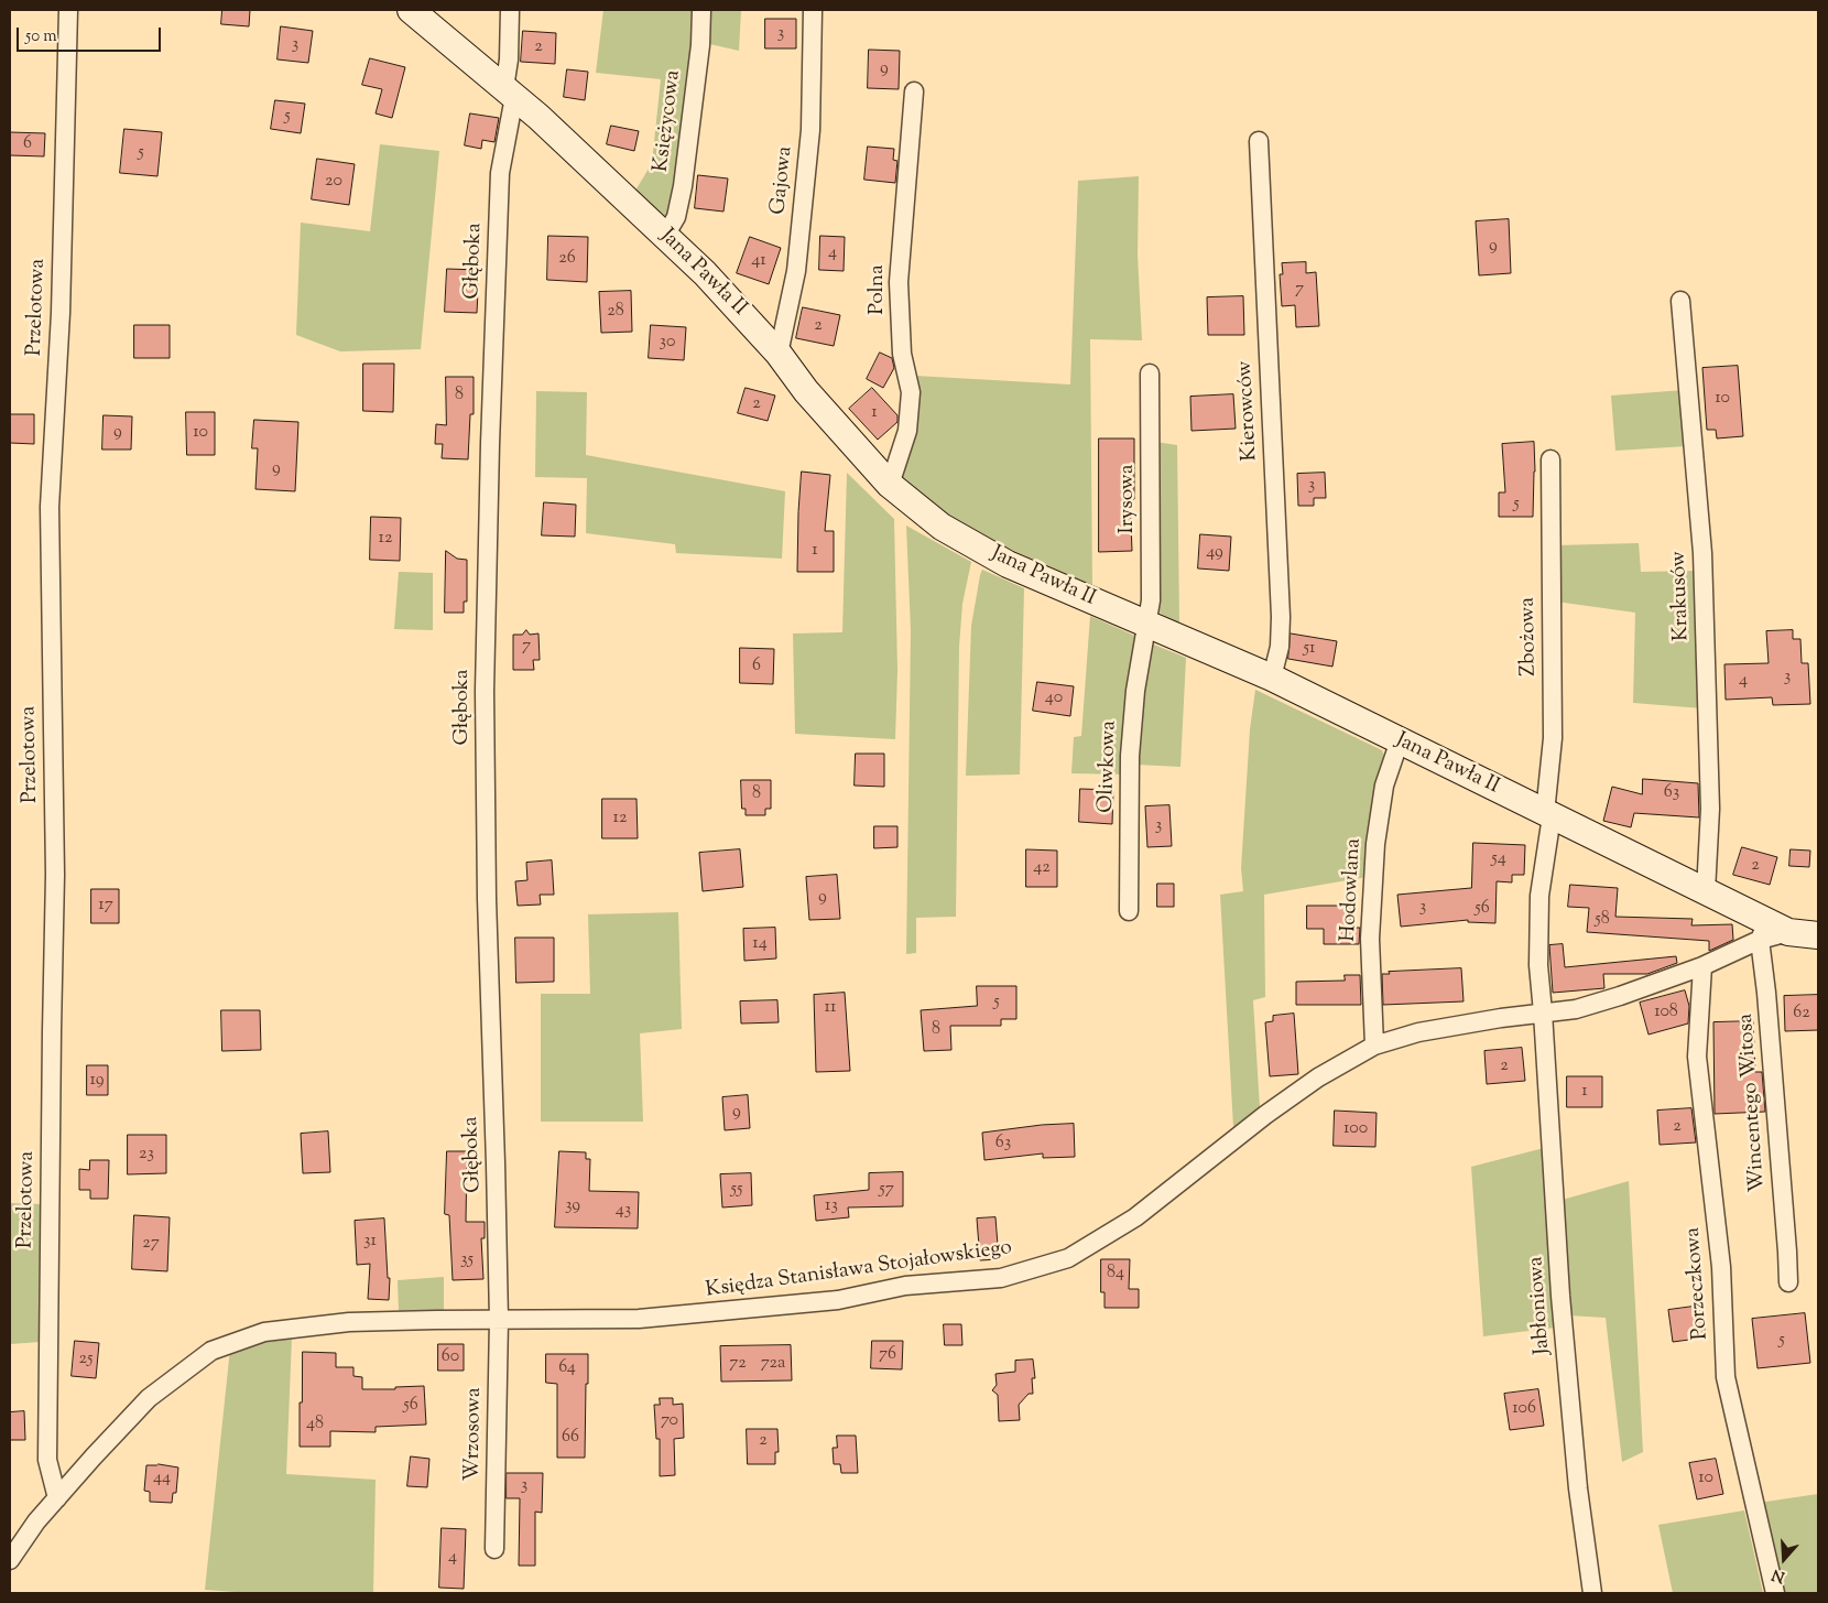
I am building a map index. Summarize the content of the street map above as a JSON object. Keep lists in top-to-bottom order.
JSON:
{
  "streets": {
    "street": [
      "Księżycowa",
      "Gajowa",
      "Głęboka",
      "Jana Pawła II",
      "Polna",
      "Przelotowa",
      "Kierowców",
      "Irysowa",
      "Krakusów",
      "Zbożowa",
      "Oliwkowa",
      "Hodowlana",
      "Wincentego Witosa",
      "Księdza Stanisława Stojałowskiego",
      "Porzeczkowa",
      "Jabłoniowa",
      "Wrzosowa"
    ]
  },
  "crossings": [
    ["Księżycowa", "Jana Pawła II"],
    ["Gajowa", "Jana Pawła II"],
    ["Głęboka", "Jana Pawła II"],
    ["Głęboka", "Księdza Stanisława Stojałowskiego"],
    ["Głęboka", "Wrzosowa"],
    ["Jana Pawła II", "Polna"],
    ["Jana Pawła II", "Kierowców"],
    ["Jana Pawła II", "Irysowa"],
    ["Jana Pawła II", "Krakusów"],
    ["Jana Pawła II", "Zbożowa"],
    ["Jana Pawła II", "Oliwkowa"],
    ["Jana Pawła II", "Hodowlana"],
    ["Jana Pawła II", "Wincentego Witosa"],
    ["Jana Pawła II", "Księdza Stanisława Stojałowskiego"],
    ["Przelotowa", "Księdza Stanisława Stojałowskiego"],
    ["Irysowa", "Oliwkowa"],
    ["Zbożowa", "Księdza Stanisława Stojałowskiego"],
    ["Zbożowa", "Jabłoniowa"],
    ["Hodowlana", "Księdza Stanisława Stojałowskiego"],
    ["Wincentego Witosa", "Księdza Stanisława Stojałowskiego"],
    ["Księdza Stanisława Stojałowskiego", "Porzeczkowa"],
    ["Księdza Stanisława Stojałowskiego", "Jabłoniowa"],
    ["Księdza Stanisława Stojałowskiego", "Wrzosowa"]
  ],
  "house_numbers": [
    "3",
    "3",
    "2",
    "9",
    "5",
    "6",
    "5",
    "20",
    "9",
    "4",
    "26",
    "41",
    "7",
    "28",
    "2",
    "30",
    "8",
    "10",
    "2",
    "1",
    "9",
    "10",
    "9",
    "3",
    "5",
    "12",
    "1",
    "49",
    "7",
    "51",
    "6",
    "3",
    "4",
    "40",
    "63",
    "8",
    "12",
    "3",
    "54",
    "2",
    "42",
    "9",
    "17",
    "3",
    "56",
    "58",
    "14",
    "5",
    "11",
    "108",
    "62",
    "8",
    "2",
    "19",
    "1",
    "9",
    "2",
    "100",
    "63",
    "23",
    "55",
    "57",
    "39",
    "13",
    "43",
    "31",
    "27",
    "35",
    "84",
    "5",
    "76",
    "60",
    "25",
    "72",
    "72a",
    "64",
    "56",
    "106",
    "70",
    "48",
    "66",
    "2",
    "44",
    "10",
    "3",
    "4"
  ],
  "scale_bar": "50 m",
  "north": "bottom"
}
